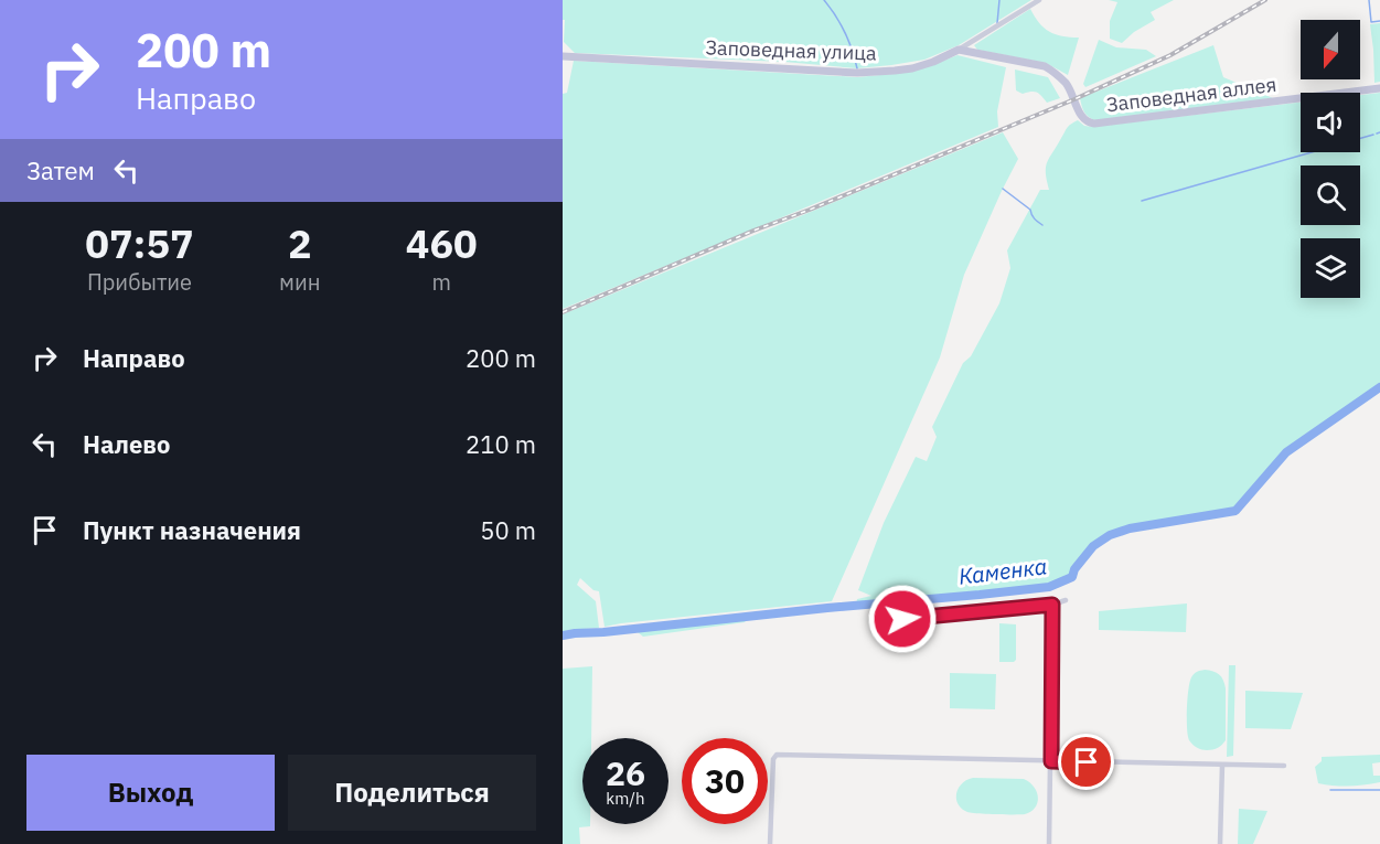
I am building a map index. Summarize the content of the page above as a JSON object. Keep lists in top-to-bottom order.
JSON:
{
  "streets": {
    "street": ["Заповедная улица", "Заповедная аллея"]
  },
  "crossings": [
    ["Заповедная улица", "Заповедная аллея"]
  ],
  "water": ["Каменка"],
  "north": "bottom",
  "page": {
    "turn": ["200 m", "Направо"],
    "then": "Затем",
    "eta": [
      "07:57",
      "Прибытие",
      "2",
      "мин",
      "460",
      "m"
    ],
    "list": [
      {
        "name": "Направо",
        "value": "200 m"
      },
      {
        "name": "Налево",
        "value": "210 m"
      },
      {
        "name": "Пункт назначения",
        "value": "50 m"
      }
    ],
    "speed": "26 km/h",
    "limit": "30",
    "buttons": ["Выход", "Поделиться"]
  }
}
